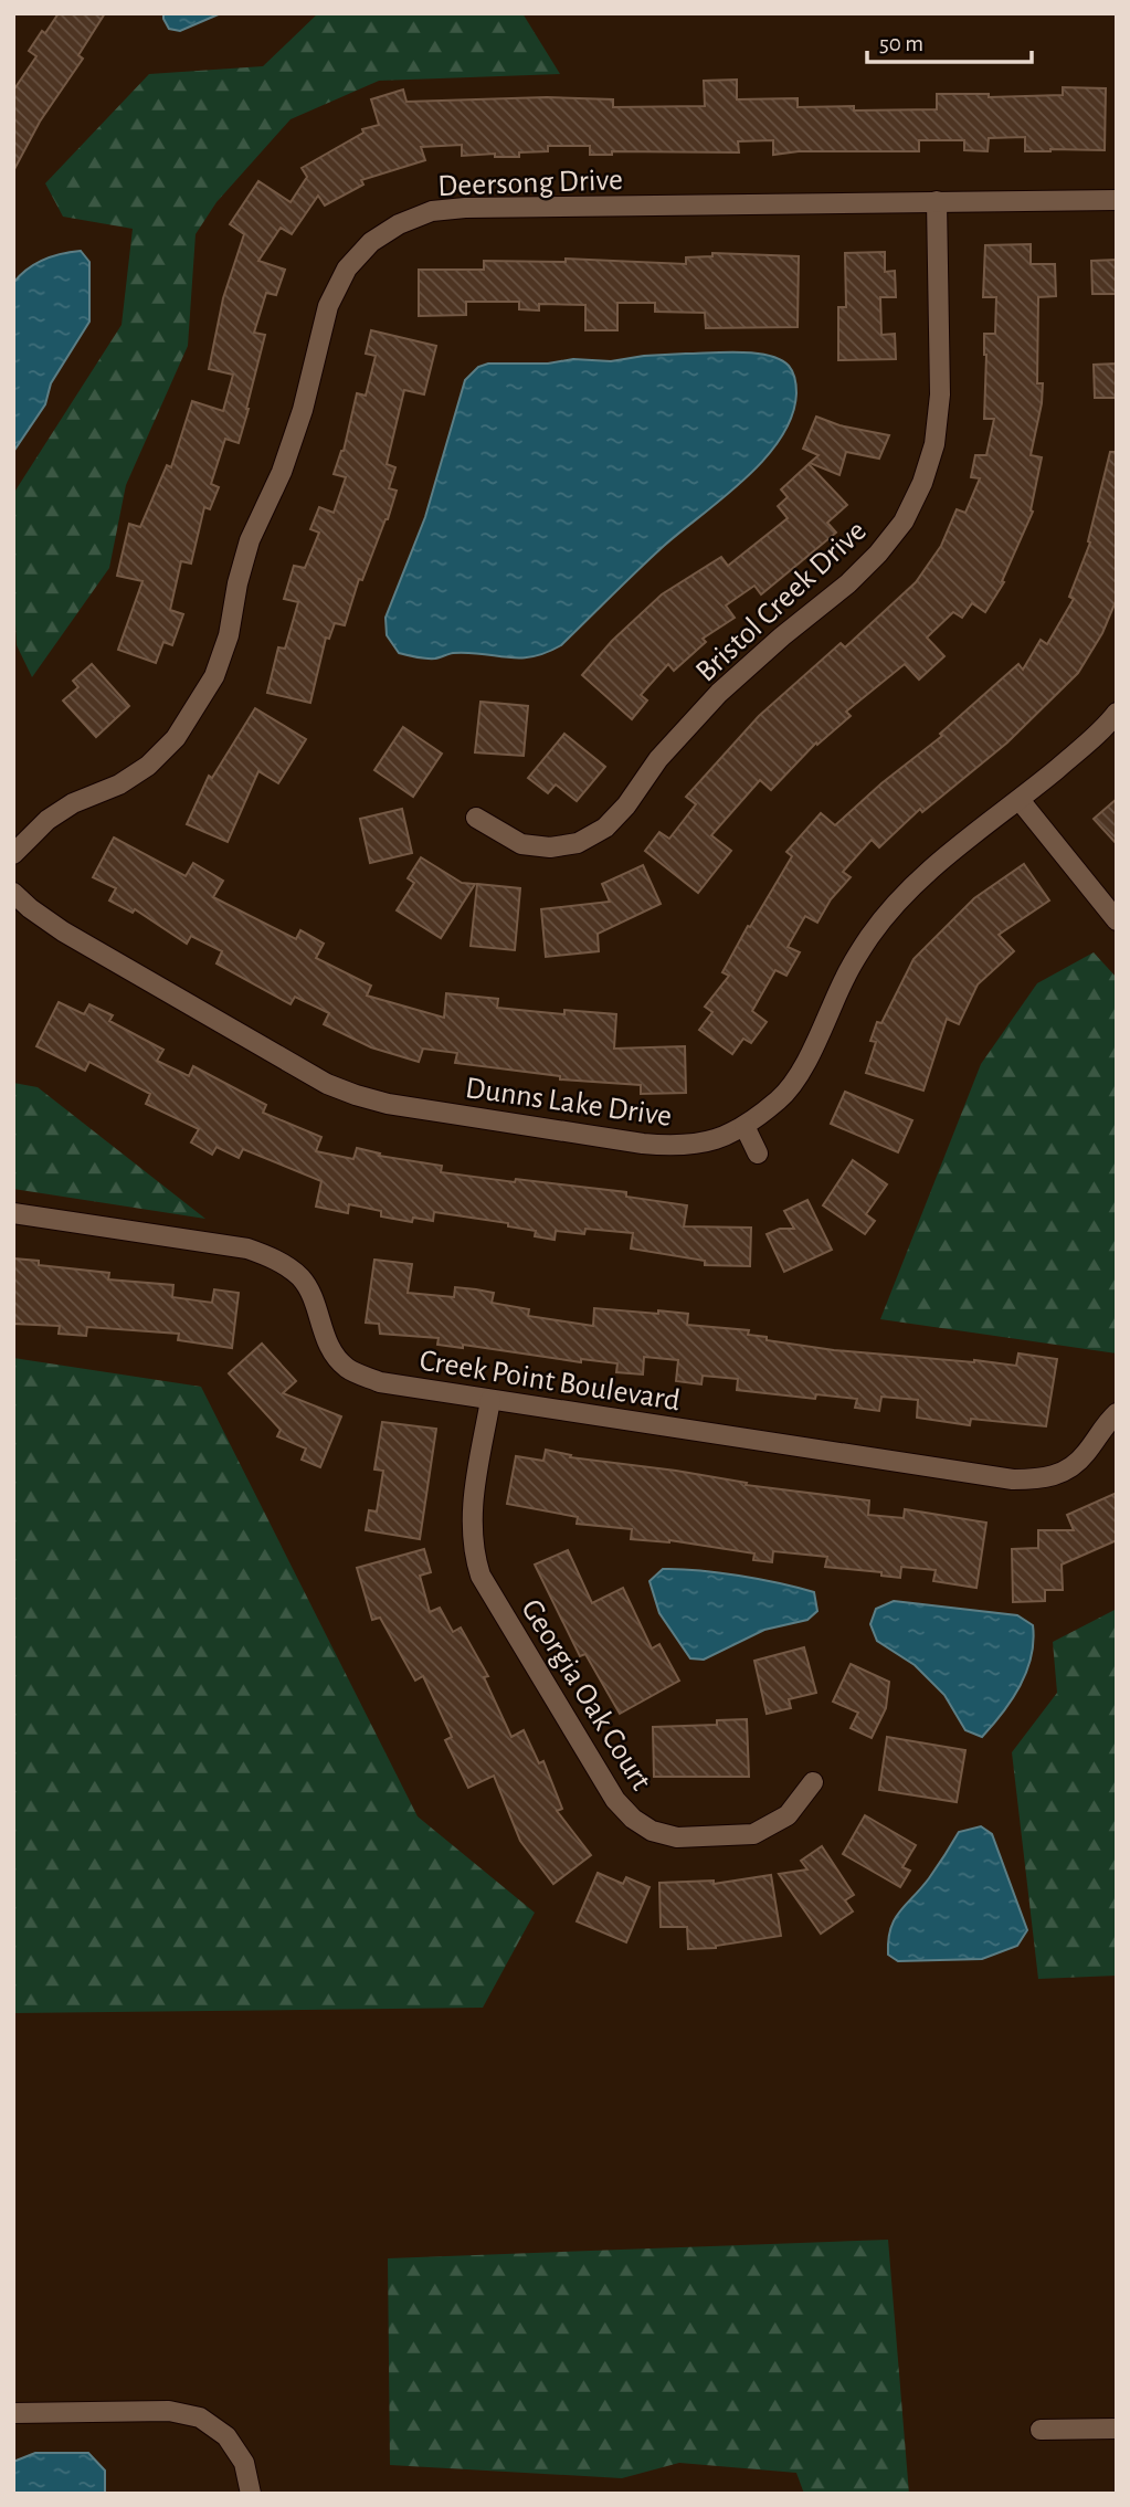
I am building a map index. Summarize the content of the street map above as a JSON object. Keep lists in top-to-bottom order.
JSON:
{
  "streets": {
    "street": [
      "Deersong Drive",
      "Bristol Creek Drive",
      "Dunns Lake Drive",
      "Creek Point Boulevard",
      "Georgia Oak Court"
    ]
  },
  "crossings": [
    ["Deersong Drive", "Bristol Creek Drive"],
    ["Creek Point Boulevard", "Georgia Oak Court"]
  ],
  "scale_bar": "50 m"
}
